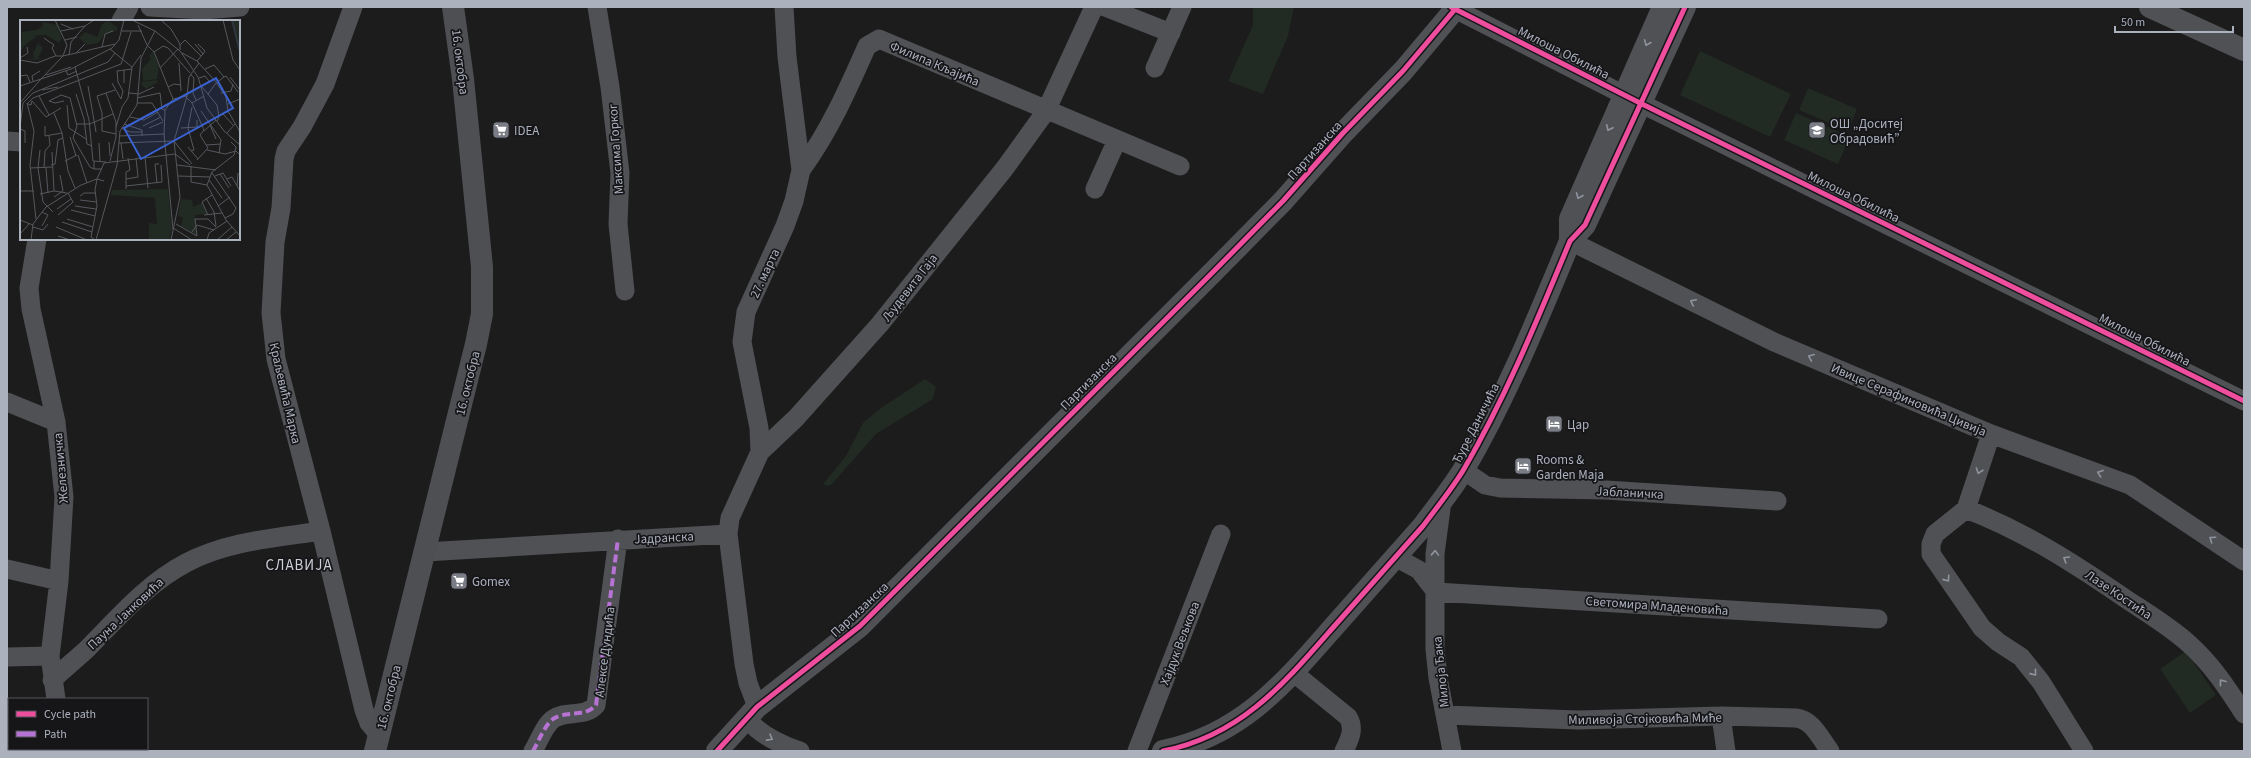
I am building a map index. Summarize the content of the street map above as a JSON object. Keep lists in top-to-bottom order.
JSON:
{
  "streets": {
    "main road": ["16. октобра"],
    "street": [
      "Милоша Обилића",
      "Филипа Кљајића",
      "Максима Горког",
      "Партизанска",
      "27. марта",
      "Људевита Гаја",
      "Краљевића Марка",
      "Ивице Серафиновића Цивија",
      "Ђуре Даничића",
      "Железничка",
      "Јабланичка",
      "Јадранска",
      "Лазе Костића",
      "Светомира Младеновића",
      "Пауна Јанковића",
      "Хајдук Вељкова",
      "Алексе Дундића",
      "Милоја Ђака",
      "Миливоја Стојковића Миће"
    ]
  },
  "crossings": [
    ["Милоша Обилића", "Партизанска"],
    ["Милоша Обилића", "Ђуре Даничића"],
    ["16. октобра", "Краљевића Марка"],
    ["16. октобра", "Јадранска"],
    ["Филипа Кљајића", "27. марта"],
    ["Филипа Кљајића", "Људевита Гаја"],
    ["27. марта", "Људевита Гаја"],
    ["27. марта", "Јадранска"],
    ["Краљевића Марка", "Пауна Јанковића"],
    ["Ивице Серафиновића Цивија", "Ђуре Даничића"],
    ["Ђуре Даничића", "Јабланичка"],
    ["Ђуре Даничића", "Милоја Ђака"],
    ["Железничка", "Пауна Јанковића"],
    ["Јадранска", "Алексе Дундића"],
    ["Светомира Младеновића", "Милоја Ђака"],
    ["Милоја Ђака", "Миливоја Стојковића Миће"]
  ],
  "one_way": ["Ивице Серафиновића Цивија", "Лазе Костића", "Милоја Ђака"],
  "districts": ["СЛАВИЈА"],
  "places": {
    "supermarket": ["IDEA", "Gomex"],
    "school or university": ["ОШ „Доситеј Обрадовић”"],
    "hotel": ["Цар", "Rooms & Garden Maja"]
  },
  "legend": ["Cycle path", "Path"],
  "scale_bar": "50 m"
}
